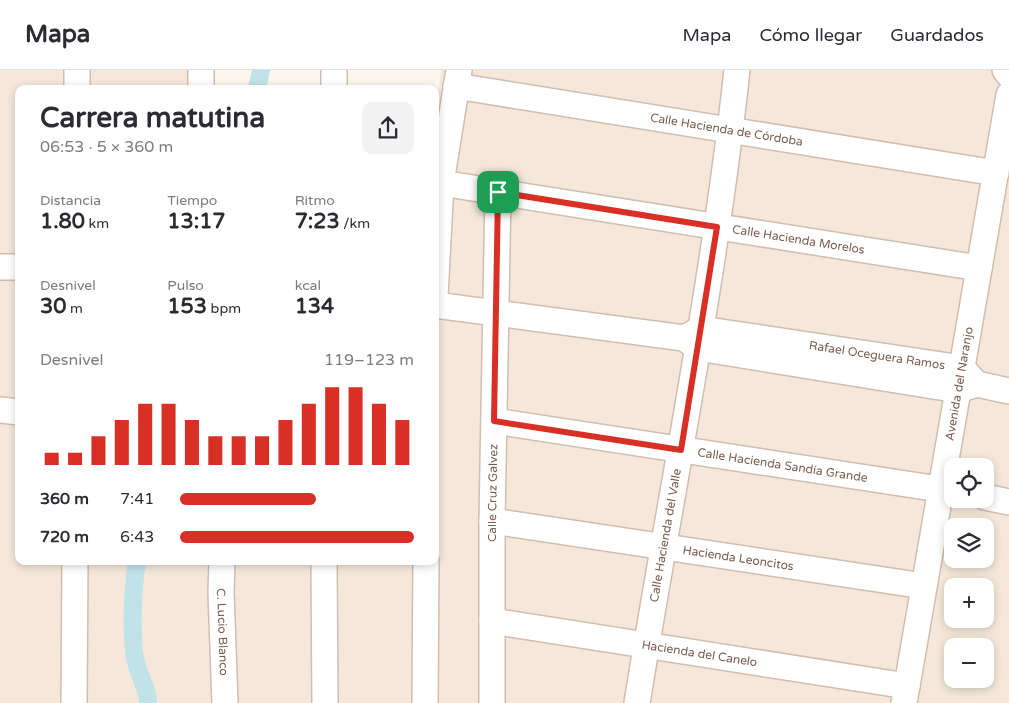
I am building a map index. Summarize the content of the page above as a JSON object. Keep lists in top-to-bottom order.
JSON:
{
  "streets": {
    "street": [
      "Calle Hacienda de Córdoba",
      "Calle Hacienda Morelos",
      "Rafael Oceguera Ramos",
      "Avenida del Naranjo",
      "Calle Hacienda Sandía Grande",
      "Calle Cruz Galvez",
      "Calle Hacienda del Valle",
      "Hacienda Leoncitos",
      "C. Lucio Blanco",
      "Hacienda del Canelo"
    ]
  },
  "crossings": [
    ["Calle Hacienda de Córdoba", "Avenida del Naranjo"],
    ["Calle Hacienda de Córdoba", "Calle Hacienda del Valle"],
    ["Calle Hacienda Morelos", "Avenida del Naranjo"],
    ["Calle Hacienda Morelos", "Calle Cruz Galvez"],
    ["Calle Hacienda Morelos", "Calle Hacienda del Valle"],
    ["Rafael Oceguera Ramos", "Avenida del Naranjo"],
    ["Rafael Oceguera Ramos", "Calle Cruz Galvez"],
    ["Rafael Oceguera Ramos", "Calle Hacienda del Valle"],
    ["Avenida del Naranjo", "Hacienda Leoncitos"],
    ["Avenida del Naranjo", "Hacienda del Canelo"],
    ["Calle Hacienda Sandía Grande", "Calle Cruz Galvez"],
    ["Calle Hacienda Sandía Grande", "Calle Hacienda del Valle"],
    ["Calle Cruz Galvez", "Hacienda Leoncitos"],
    ["Calle Cruz Galvez", "Hacienda del Canelo"],
    ["Calle Hacienda del Valle", "Hacienda Leoncitos"],
    ["Calle Hacienda del Valle", "Hacienda del Canelo"]
  ],
  "page": {
    "header": "Mapa",
    "nav": ["Mapa", "Cómo llegar", "Guardados"],
    "heading": ["Carrera matutina", "06:53 · 5 × 360 m"],
    "stats": [
      ["Distancia", "1.80 km"],
      ["Tiempo", "13:17"],
      ["Ritmo", "7:23 /km"],
      ["Desnivel", "30 m"],
      ["Pulso", "153 bpm"],
      ["kcal", "134"]
    ],
    "chart": ["Desnivel", "119–123 m"],
    "map_buttons": ["+", "−"],
    "list": [
      {
        "name": "360 m",
        "note": "7:41"
      },
      {
        "name": "720 m",
        "note": "6:43"
      }
    ]
  }
}
